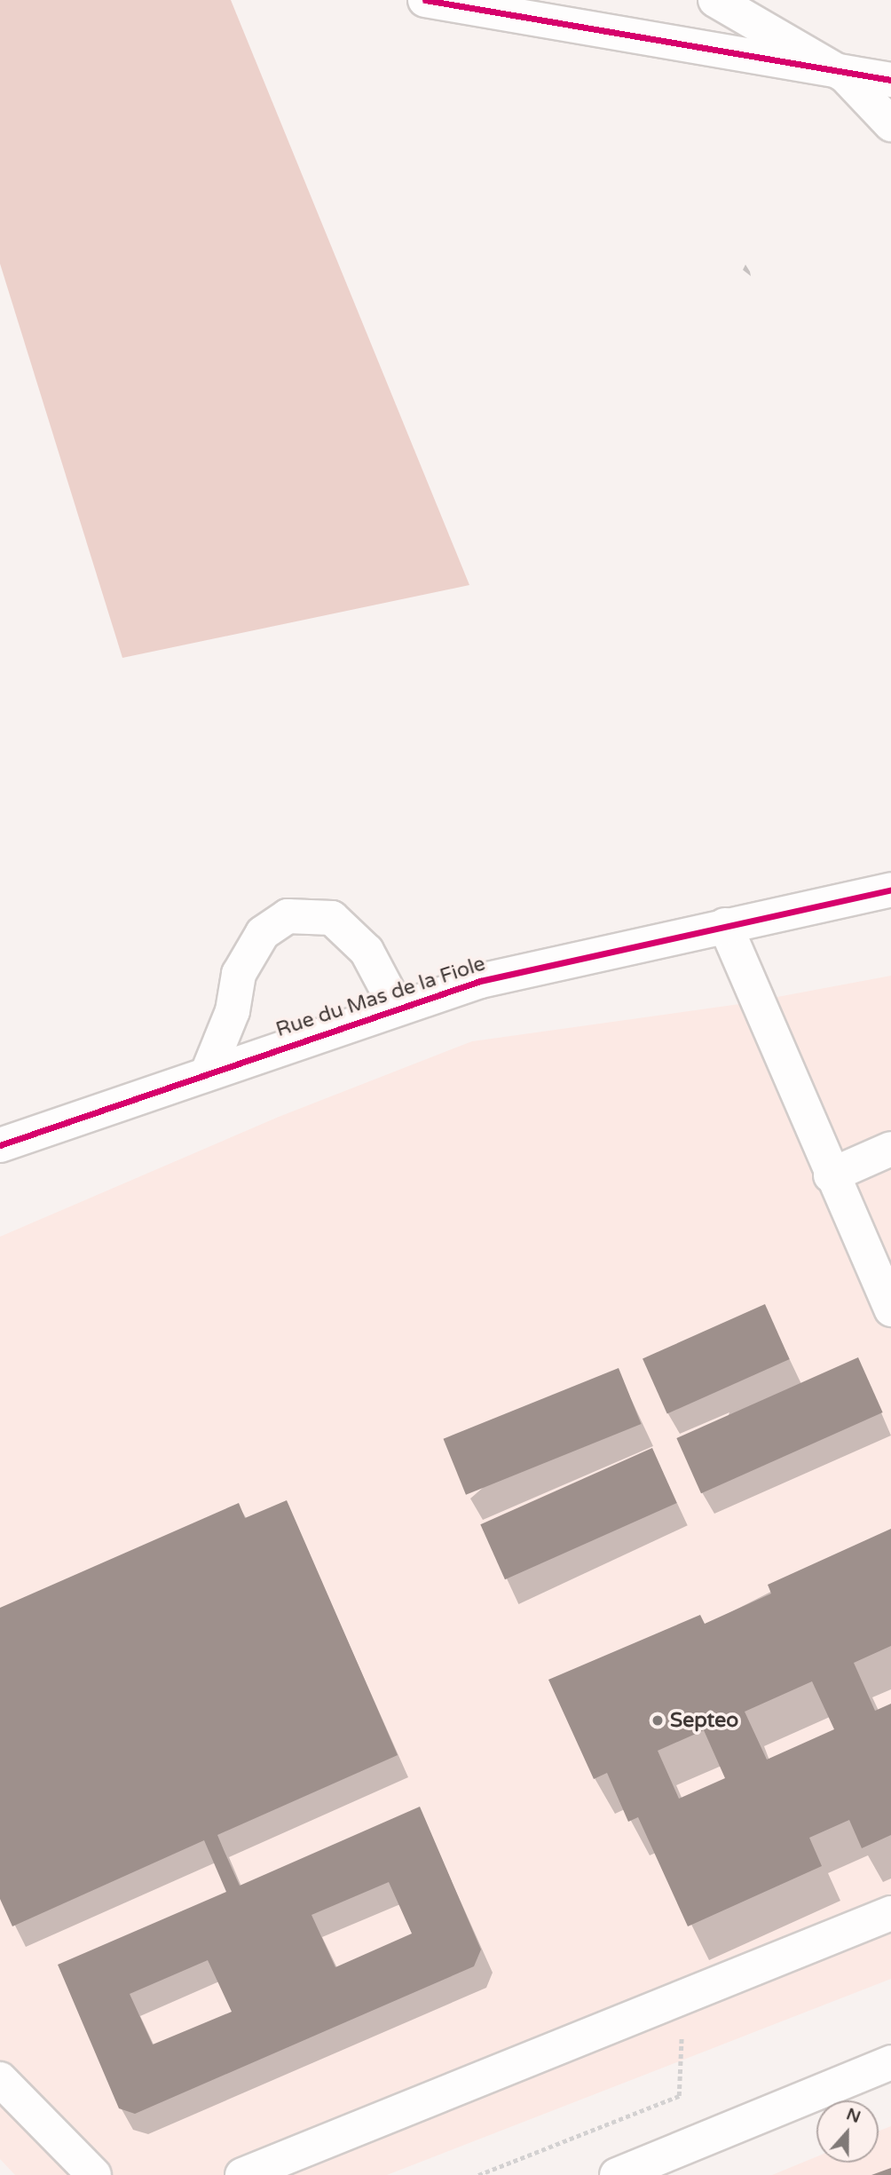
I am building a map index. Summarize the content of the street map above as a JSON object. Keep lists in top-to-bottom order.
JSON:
{
  "streets": {
    "street": ["Rue du Mas de la Fiole"]
  },
  "places": ["Septeo"],
  "north": "top"
}
